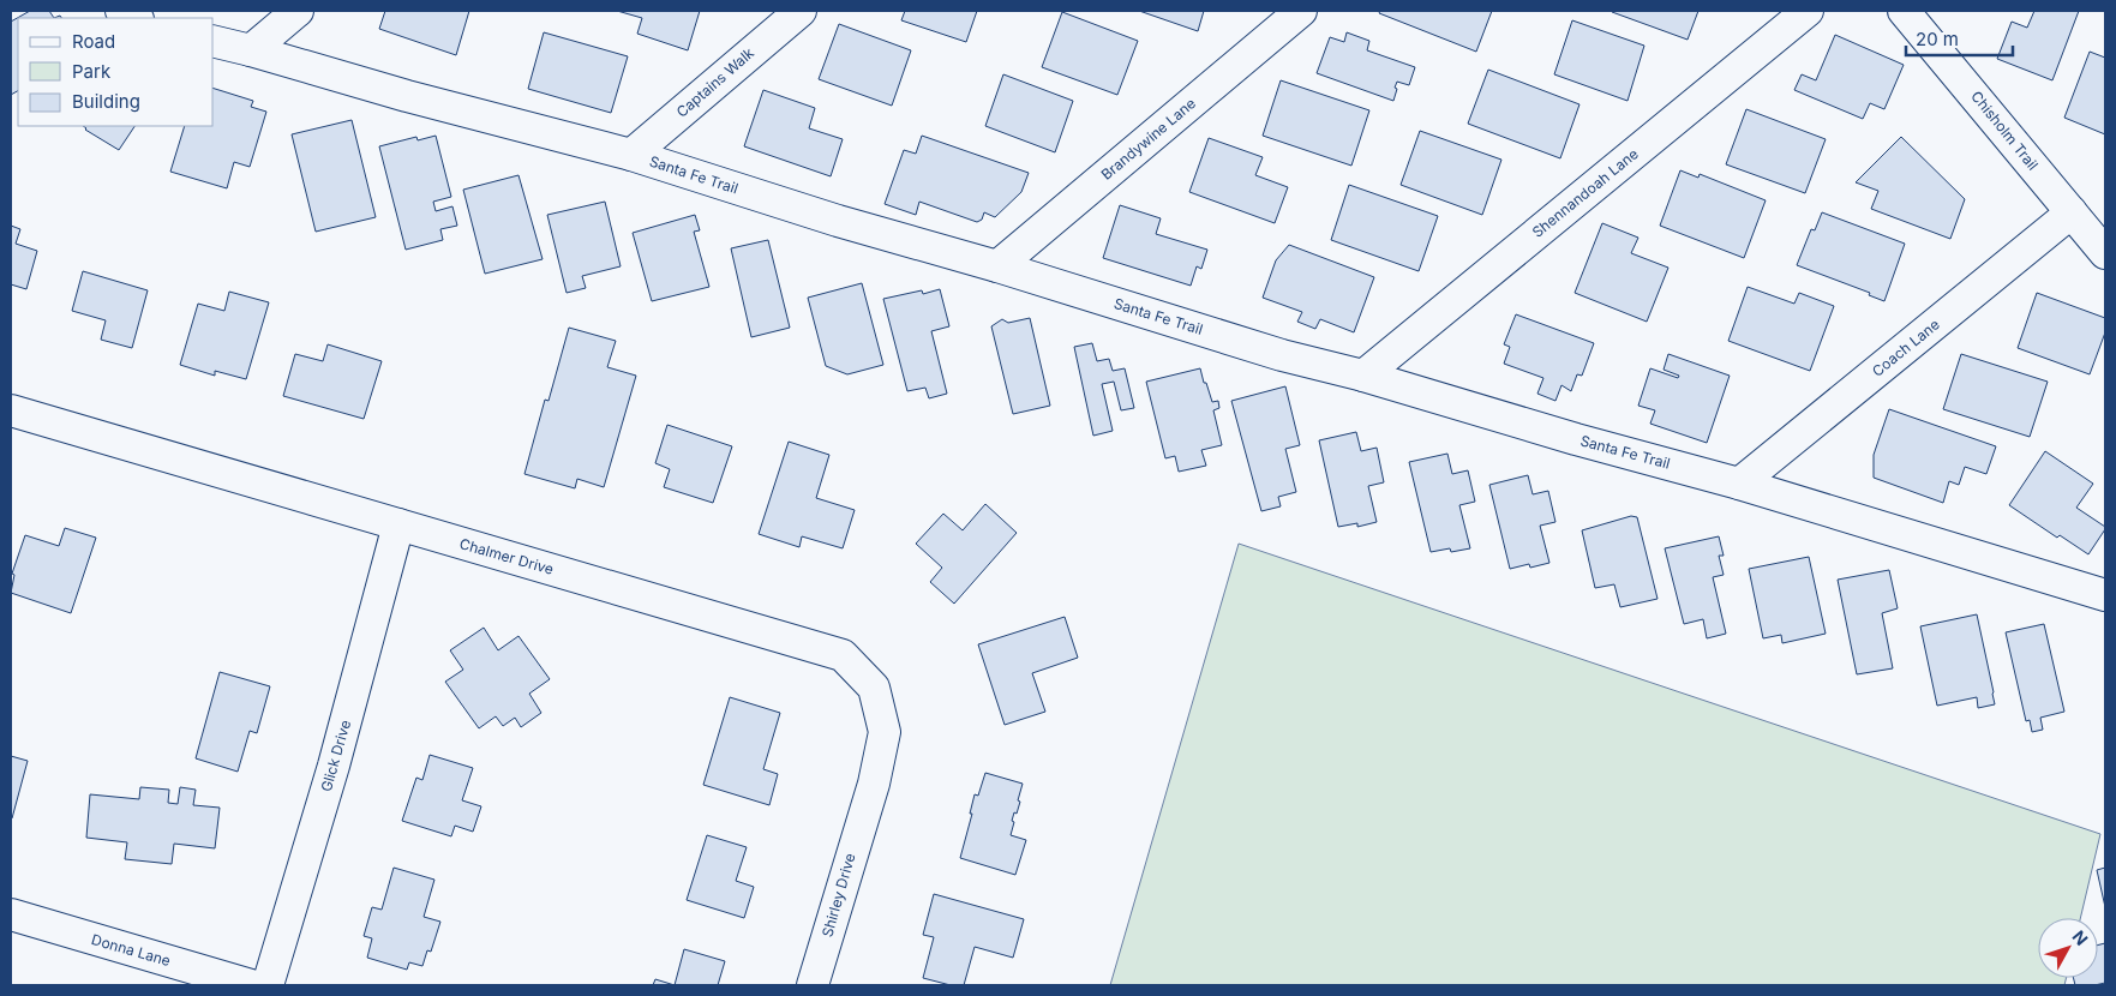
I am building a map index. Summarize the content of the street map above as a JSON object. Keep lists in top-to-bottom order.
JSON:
{
  "streets": {
    "street": [
      "Captains Walk",
      "Chisholm Trail",
      "Brandywine Lane",
      "Santa Fe Trail",
      "Shennandoah Lane",
      "Coach Lane",
      "Chalmer Drive",
      "Glick Drive",
      "Shirley Drive",
      "Donna Lane"
    ]
  },
  "crossings": [
    ["Captains Walk", "Santa Fe Trail"],
    ["Chisholm Trail", "Coach Lane"],
    ["Brandywine Lane", "Santa Fe Trail"],
    ["Santa Fe Trail", "Shennandoah Lane"],
    ["Santa Fe Trail", "Coach Lane"],
    ["Chalmer Drive", "Glick Drive"],
    ["Chalmer Drive", "Shirley Drive"]
  ],
  "legend": ["Road", "Park", "Building"],
  "scale_bar": "20 m",
  "north": "top right"
}
